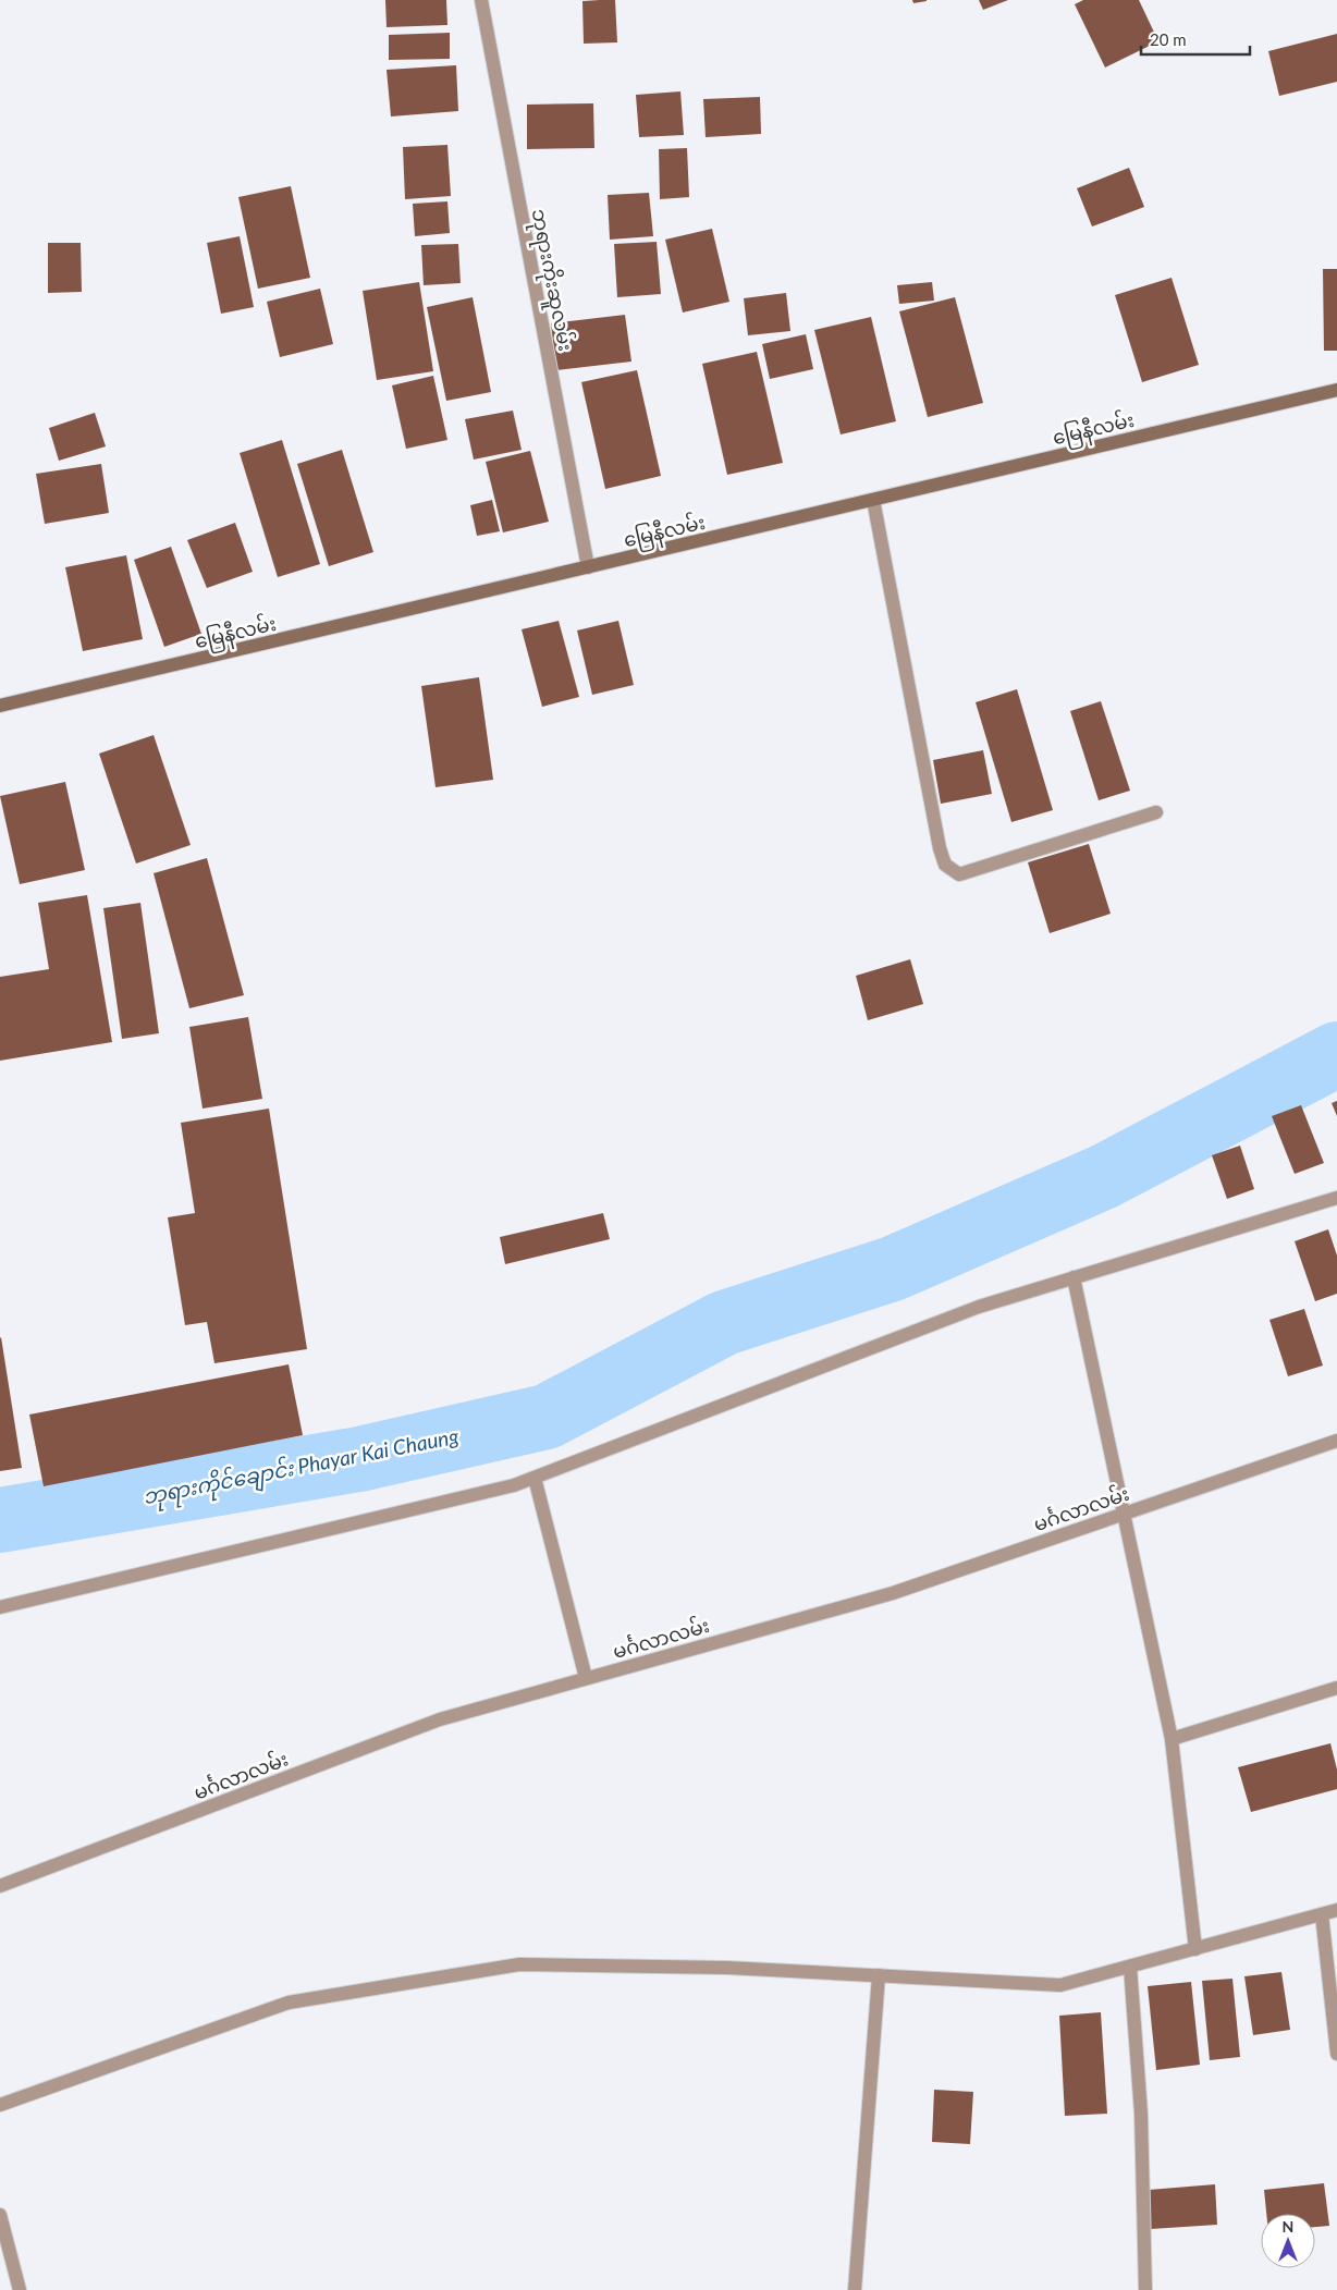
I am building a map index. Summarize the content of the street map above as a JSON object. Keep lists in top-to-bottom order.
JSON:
{
  "streets": {
    "main road": ["မြေနီလမ်း"],
    "street": ["ဘုရားကိုးဆူလမ်း", "မင်္ဂလာလမ်း"]
  },
  "crossings": [
    ["ဘုရားကိုးဆူလမ်း", "မြေနီလမ်း"]
  ],
  "water": ["ဘုရားကိုင်ချောင်း Phayar Kai Chaung"],
  "scale_bar": "20 m",
  "north": "top"
}
